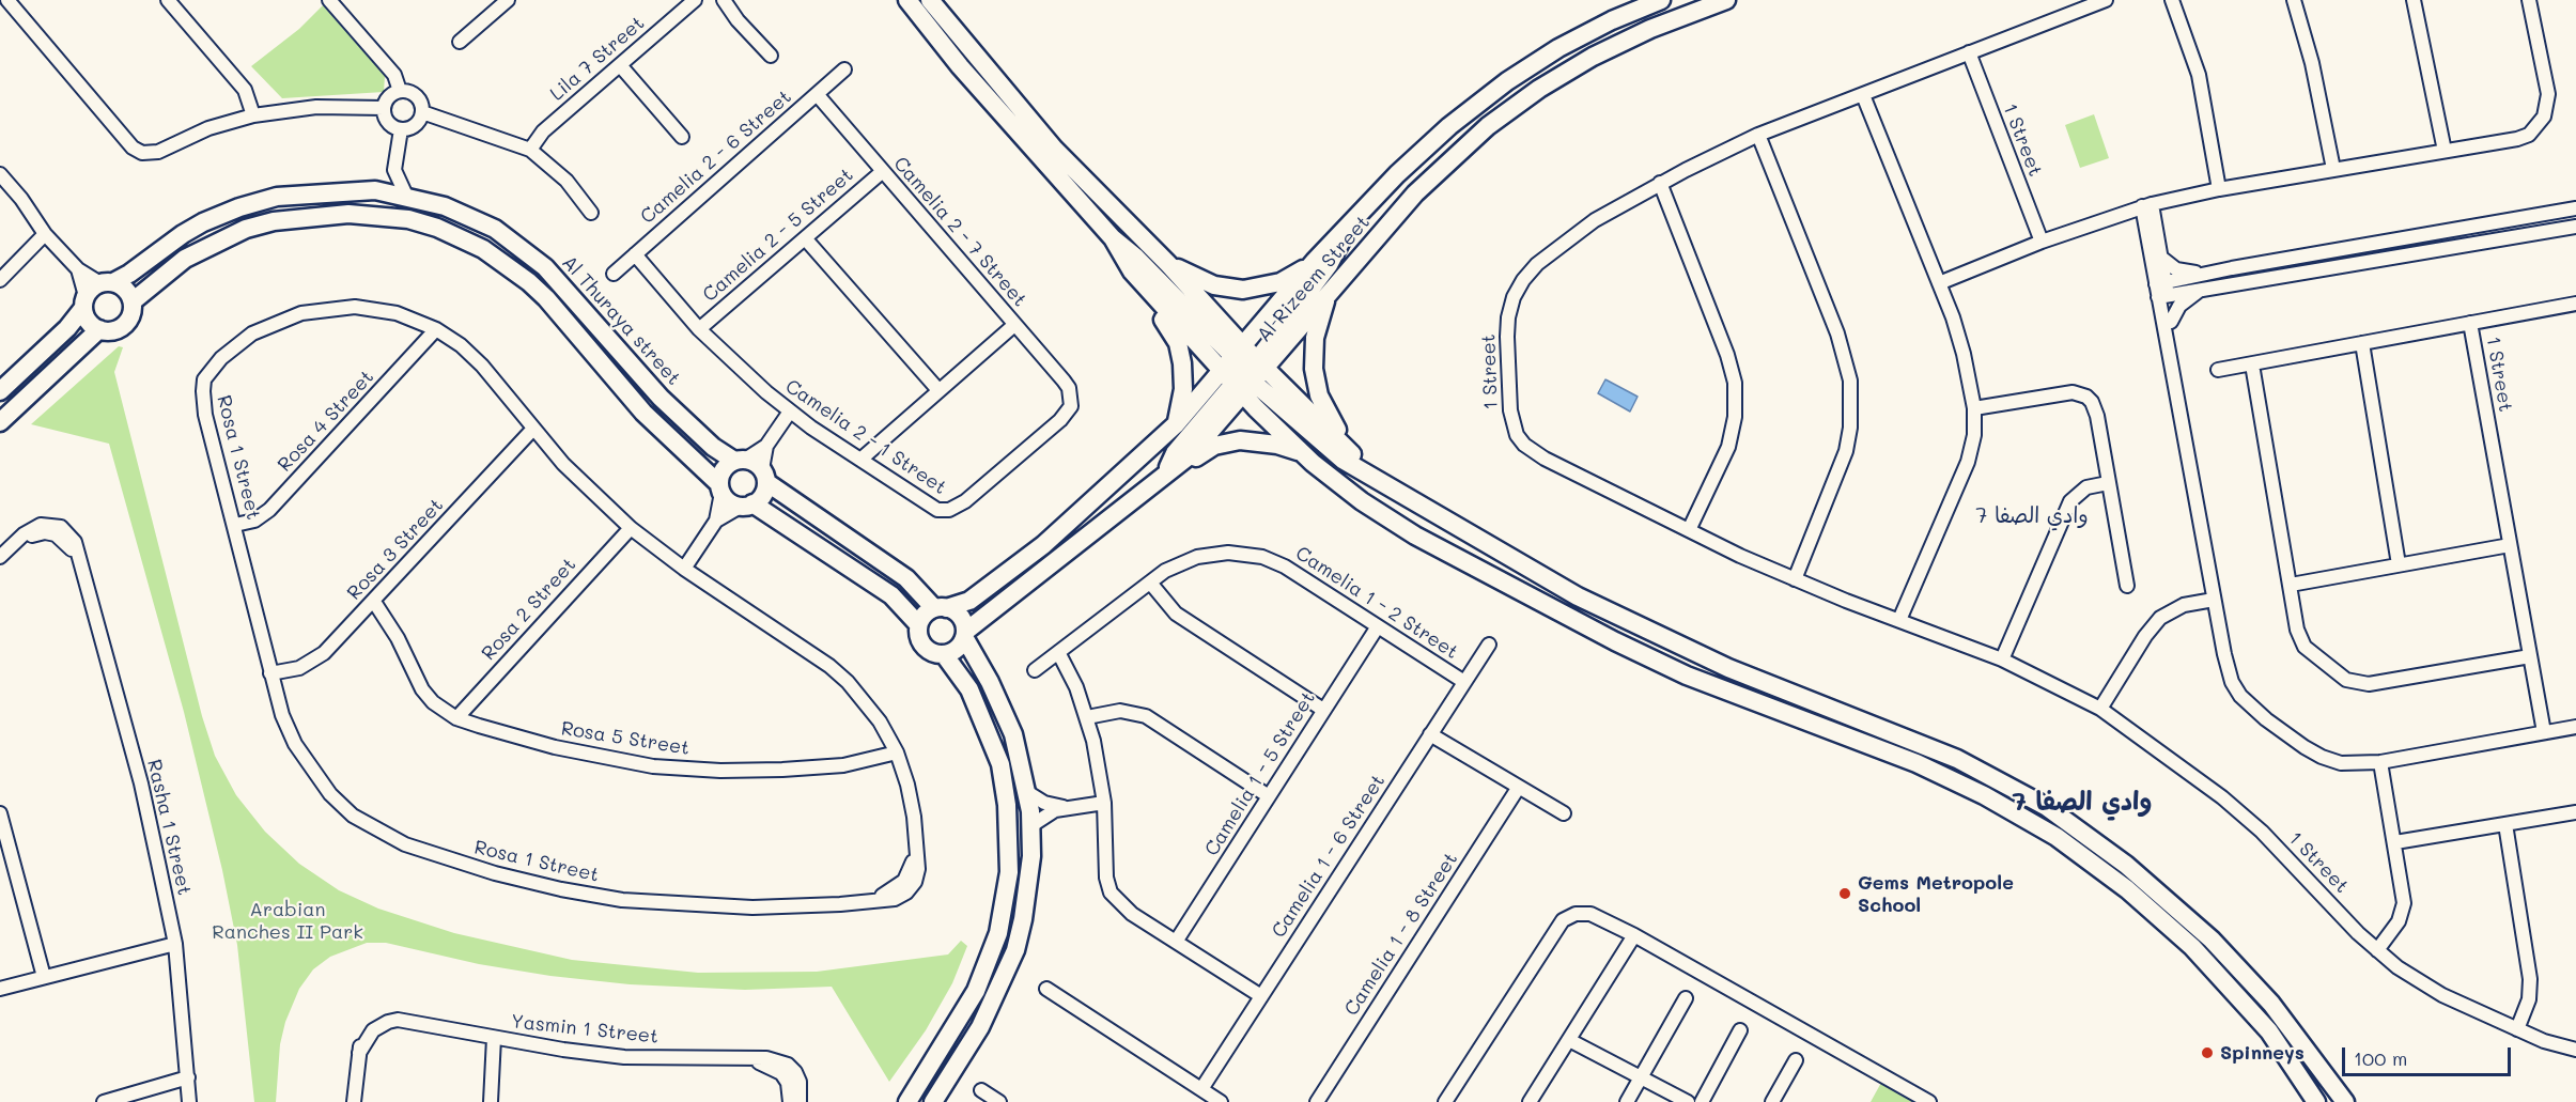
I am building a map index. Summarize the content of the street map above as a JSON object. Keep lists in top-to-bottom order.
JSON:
{
  "streets": {
    "street": [
      "Lila 7 Street",
      "1 Street",
      "Camelia 2 - 6 Street",
      "Camelia 2 - 7 Street",
      "Camelia 2 - 5 Street",
      "Al Rizeem Street",
      "Al Thuraya street",
      "Rosa 4 Street",
      "Camelia 2 - 1 Street",
      "Rosa 1 Street",
      "Rosa 3 Street",
      "Camelia 1 - 2 Street",
      "Rosa 2 Street",
      "Rosa 5 Street",
      "Camelia 1 - 5 Street",
      "Rasha 1 Street",
      "Camelia 1 - 6 Street",
      "Camelia 1 - 8 Street",
      "Yasmin 1 Street"
    ]
  },
  "crossings": [
    ["Camelia 2 - 6 Street", "Camelia 2 - 7 Street"],
    ["Camelia 2 - 6 Street", "Camelia 2 - 1 Street"],
    ["Camelia 2 - 7 Street", "Camelia 2 - 5 Street"],
    ["Camelia 2 - 7 Street", "Camelia 2 - 1 Street"],
    ["Camelia 2 - 5 Street", "Camelia 2 - 1 Street"],
    ["Rosa 4 Street", "Rosa 1 Street"],
    ["Rosa 1 Street", "Rosa 3 Street"],
    ["Rosa 1 Street", "Rosa 2 Street"],
    ["Rosa 1 Street", "Rosa 5 Street"],
    ["Rosa 3 Street", "Rosa 5 Street"],
    ["Camelia 1 - 2 Street", "Camelia 1 - 5 Street"],
    ["Camelia 1 - 2 Street", "Camelia 1 - 6 Street"],
    ["Rosa 2 Street", "Rosa 5 Street"]
  ],
  "districts": ["وادي الصفا 7", "وادي الصفا 7"],
  "parks": ["Arabian Ranches II Park"],
  "places": ["Gems Metropole School", "Spinneys"],
  "scale_bar": "100 m"
}
